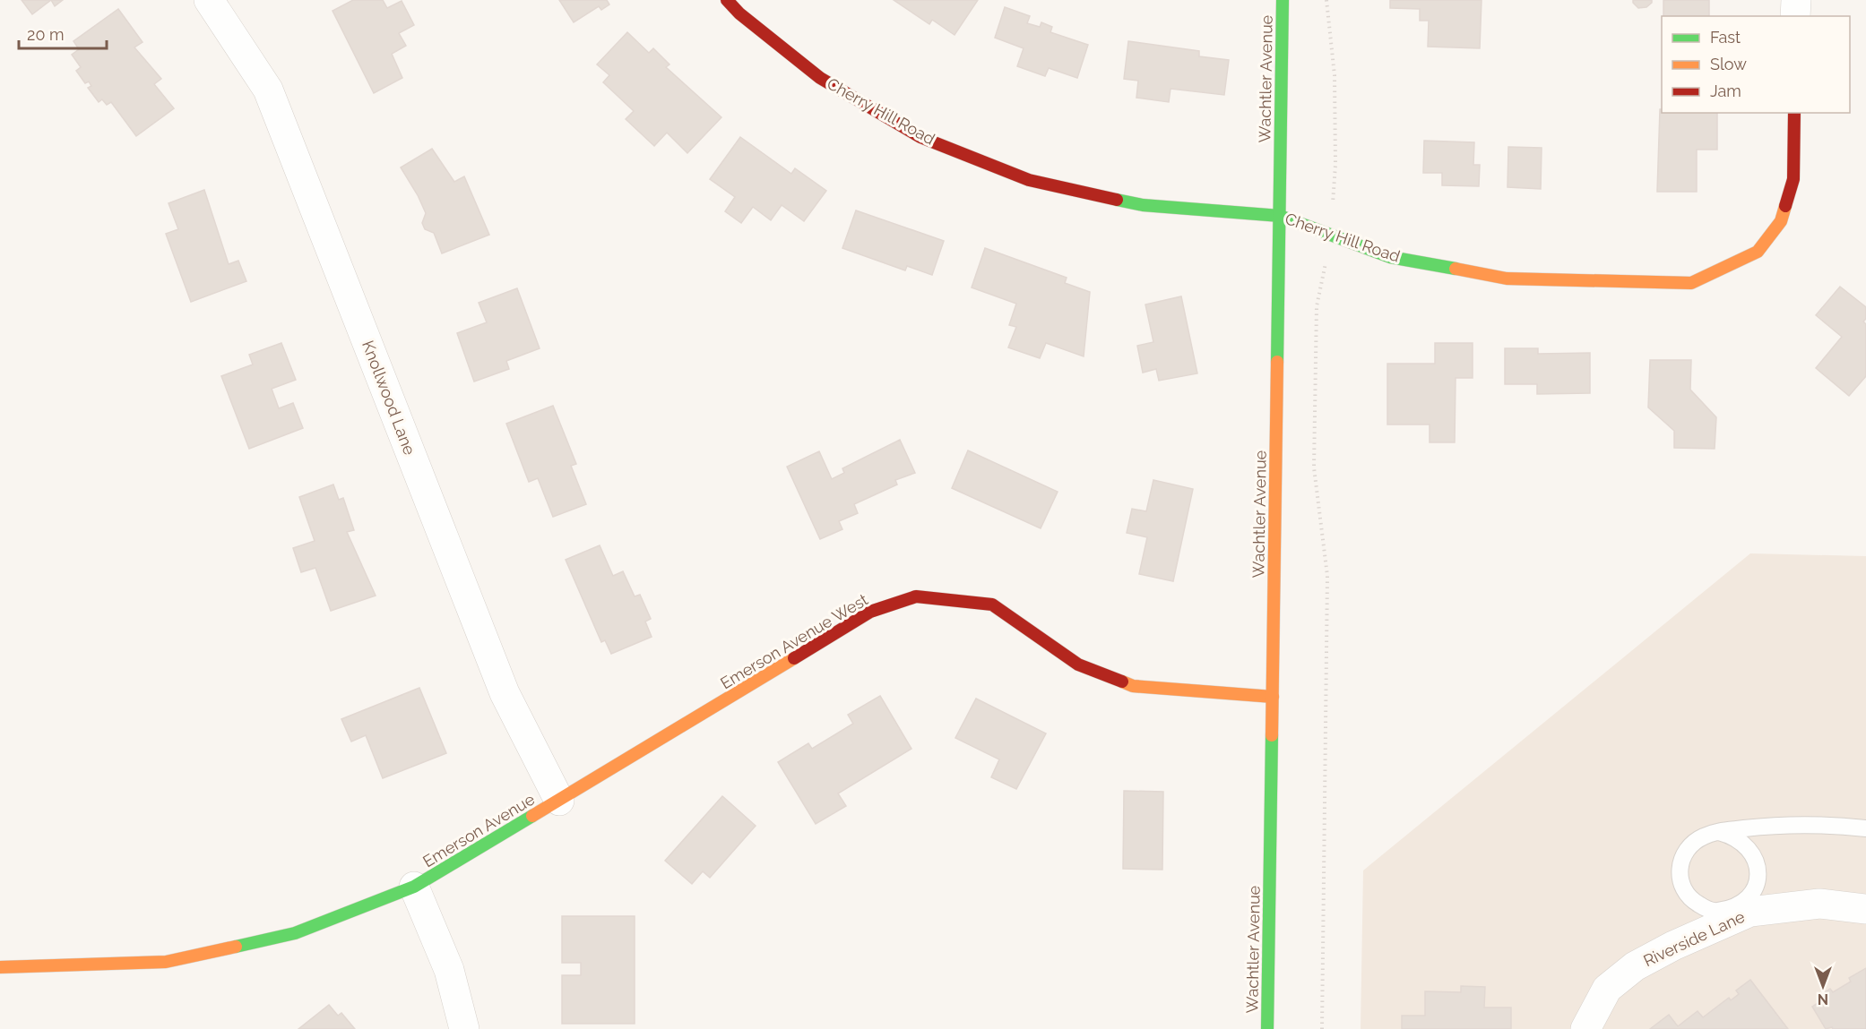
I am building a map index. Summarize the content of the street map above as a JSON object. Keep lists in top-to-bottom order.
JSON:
{
  "streets": {
    "street": [
      "Wachtler Avenue",
      "Cherry Hill Road",
      "Knollwood Lane",
      "Emerson Avenue West",
      "Emerson Avenue",
      "Riverside Lane"
    ]
  },
  "crossings": [
    ["Wachtler Avenue", "Cherry Hill Road"],
    ["Wachtler Avenue", "Emerson Avenue West"],
    ["Knollwood Lane", "Emerson Avenue West"],
    ["Knollwood Lane", "Emerson Avenue"],
    ["Emerson Avenue West", "Emerson Avenue"]
  ],
  "legend": ["Fast", "Slow", "Jam"],
  "scale_bar": "20 m",
  "north": "bottom"
}
